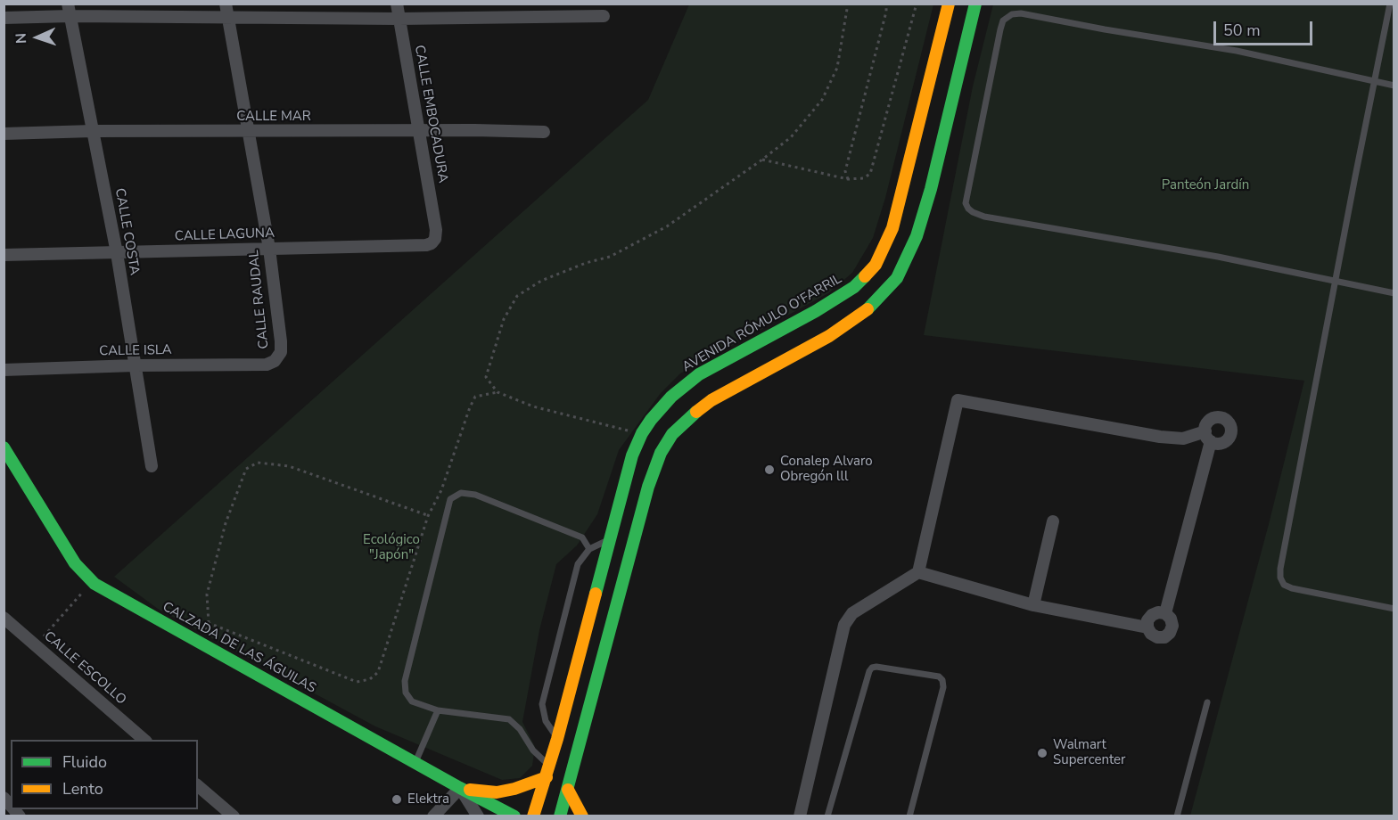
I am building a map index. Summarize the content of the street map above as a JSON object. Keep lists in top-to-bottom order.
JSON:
{
  "streets": {
    "main road": ["AVENIDA RÓMULO O'FARRIL", "CALZADA DE LAS ÁGUILAS"],
    "street": [
      "CALLE EMBOCADURA",
      "CALLE MAR",
      "CALLE COSTA",
      "CALLE LAGUNA",
      "CALLE RAUDAL",
      "CALLE ISLA",
      "CALLE ESCOLLO"
    ]
  },
  "crossings": [
    ["CALLE EMBOCADURA", "CALLE MAR"],
    ["CALLE EMBOCADURA", "CALLE LAGUNA"],
    ["CALLE MAR", "CALLE COSTA"],
    ["CALLE MAR", "CALLE RAUDAL"],
    ["CALLE COSTA", "CALLE LAGUNA"],
    ["CALLE COSTA", "CALLE ISLA"],
    ["CALLE LAGUNA", "CALLE RAUDAL"],
    ["CALLE RAUDAL", "CALLE ISLA"]
  ],
  "parks": ["Panteón Jardín", "Ecológico \"Japón\""],
  "places": ["Conalep Alvaro Obregón lll", "Walmart Supercenter", "Elektra"],
  "legend": ["Fluido", "Lento"],
  "scale_bar": "50 m",
  "north": "left"
}
